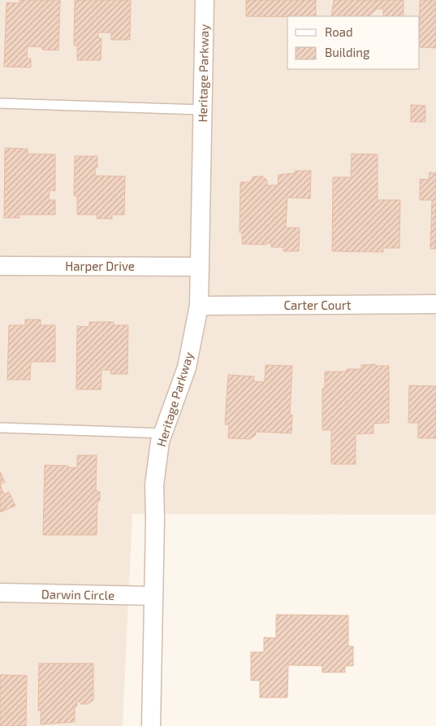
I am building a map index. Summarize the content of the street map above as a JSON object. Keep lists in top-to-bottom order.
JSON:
{
  "streets": {
    "street": [
      "Heritage Parkway",
      "Harper Drive",
      "Carter Court",
      "Darwin Circle"
    ]
  },
  "crossings": [
    ["Heritage Parkway", "Harper Drive"],
    ["Heritage Parkway", "Carter Court"],
    ["Heritage Parkway", "Darwin Circle"]
  ],
  "legend": ["Road", "Building"]
}
